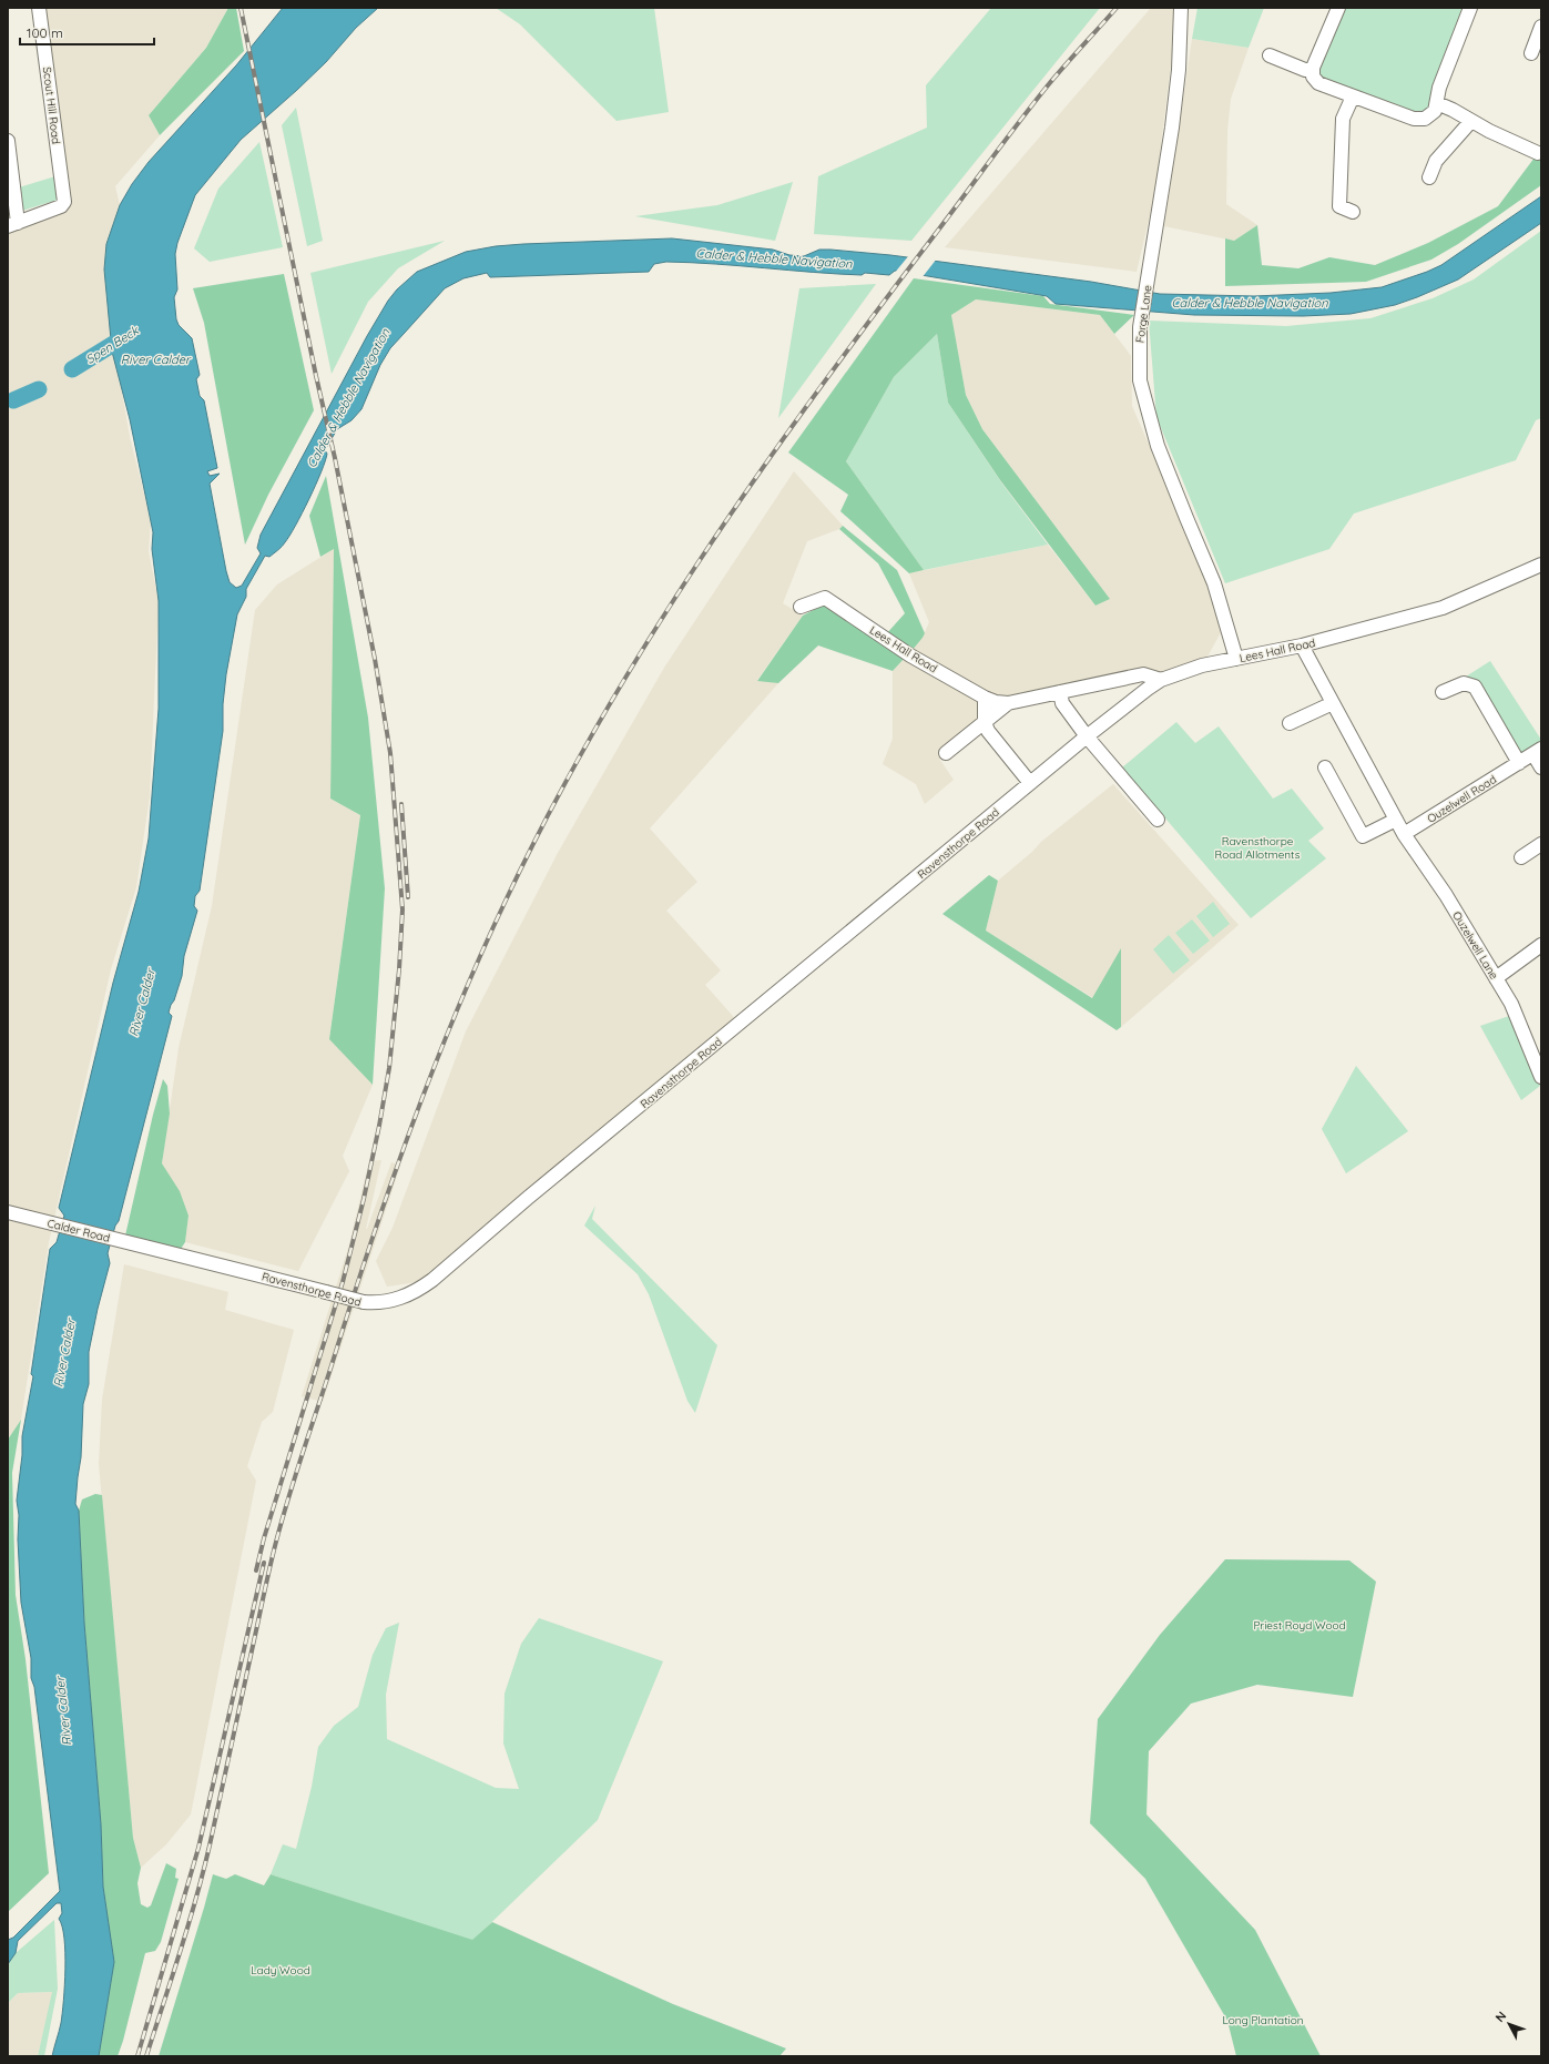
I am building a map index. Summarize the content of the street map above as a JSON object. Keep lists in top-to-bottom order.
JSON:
{
  "streets": {
    "street": [
      "Scout Hill Road",
      "Forge Lane",
      "Lees Hall Road",
      "Ouzelwell Road",
      "Ravensthorpe Road",
      "Ouzelwell Lane",
      "Calder Road"
    ]
  },
  "crossings": [
    ["Forge Lane", "Lees Hall Road"],
    ["Lees Hall Road", "Ravensthorpe Road"],
    ["Lees Hall Road", "Ouzelwell Lane"],
    ["Ouzelwell Road", "Ouzelwell Lane"],
    ["Ravensthorpe Road", "Calder Road"]
  ],
  "water": ["Calder & Hebble Navigation", "Spen Beck", "River Calder"],
  "parks": [
    "Ravensthorpe Road Allotments",
    "Priest Royd Wood",
    "Lady Wood",
    "Long Plantation"
  ],
  "scale_bar": "100 m",
  "north": "top left"
}
